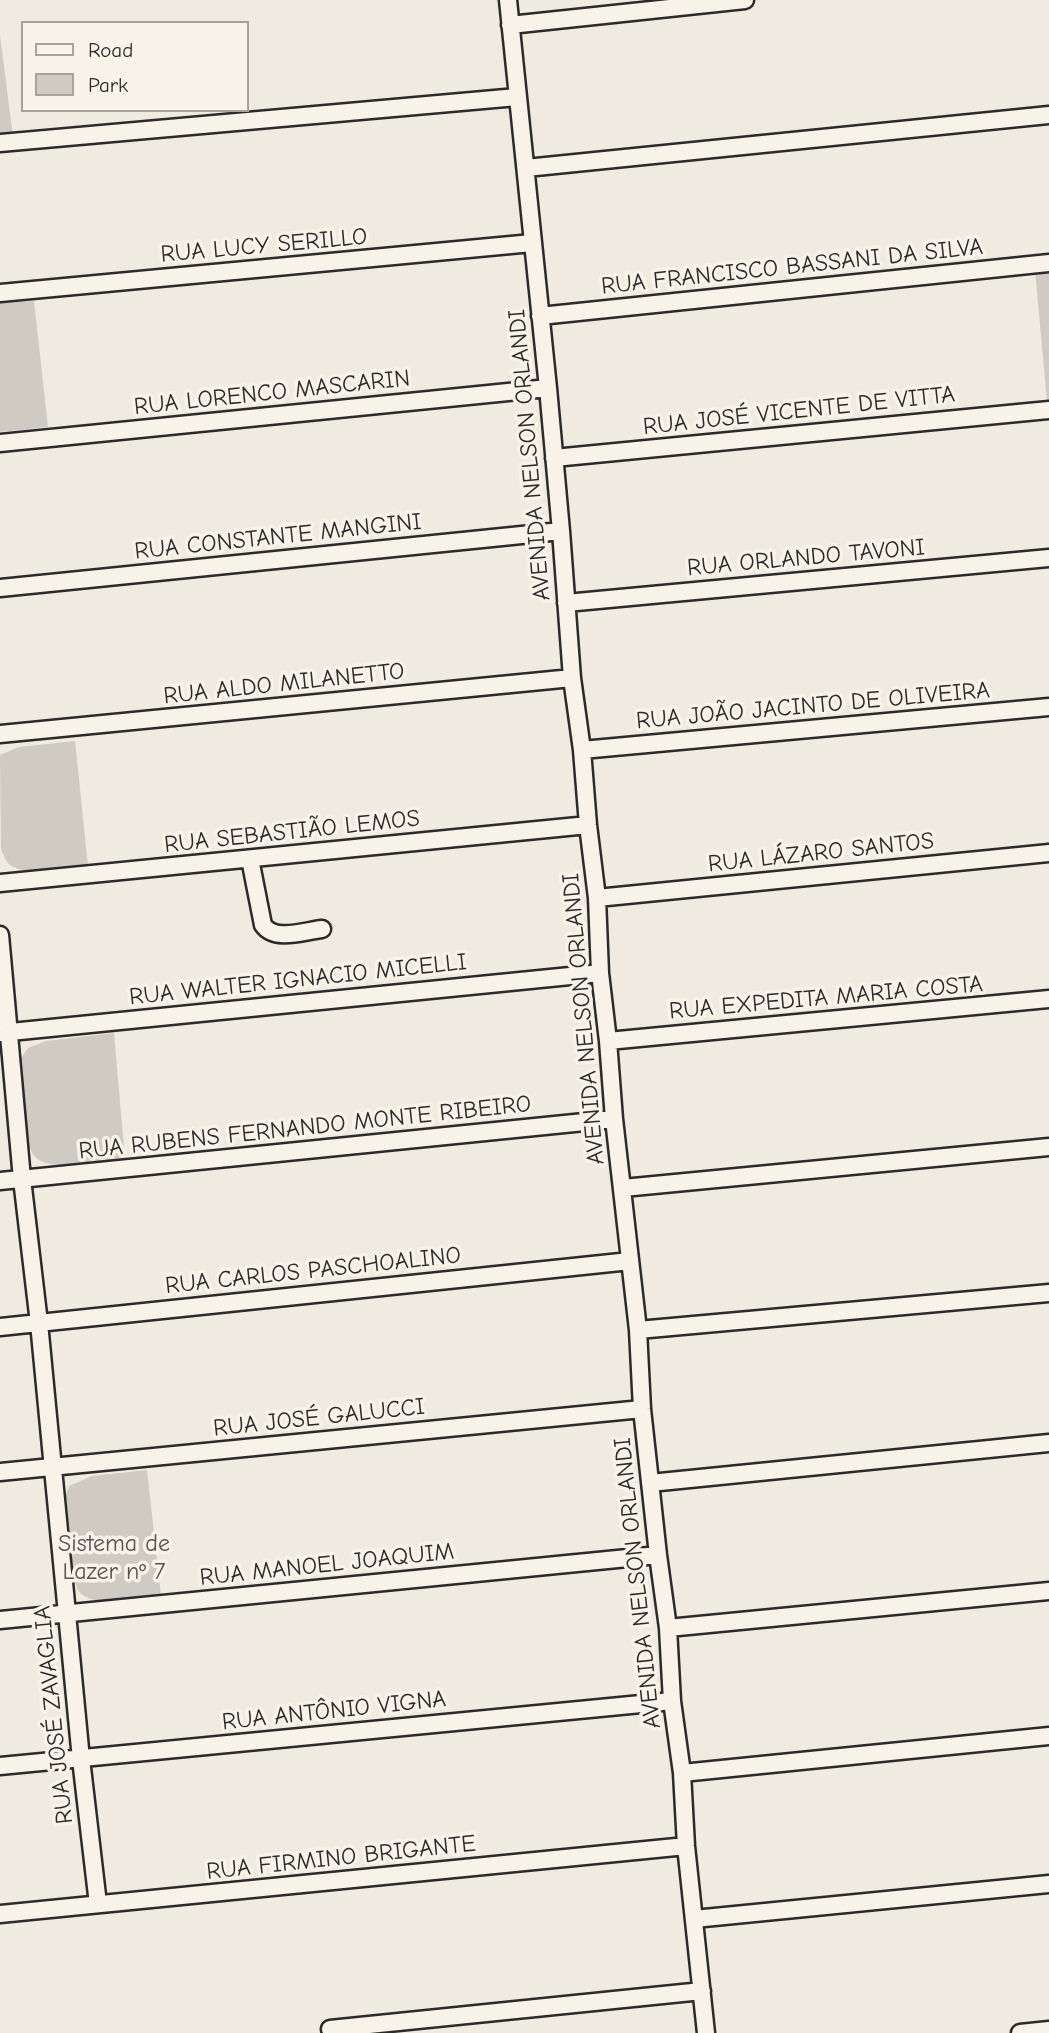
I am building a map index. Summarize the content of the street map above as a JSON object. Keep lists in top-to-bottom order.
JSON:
{
  "streets": {
    "street": [
      "RUA LUCY SERILLO",
      "RUA FRANCISCO BASSANI DA SILVA",
      "RUA LORENCO MASCARIN",
      "RUA JOSÉ VICENTE DE VITTA",
      "AVENIDA NELSON ORLANDI",
      "RUA CONSTANTE MANGINI",
      "RUA ORLANDO TAVONI",
      "RUA ALDO MILANETTO",
      "RUA JOÃO JACINTO DE OLIVEIRA",
      "RUA SEBASTIÃO LEMOS",
      "RUA LÁZARO SANTOS",
      "RUA WALTER IGNACIO MICELLI",
      "RUA EXPEDITA MARIA COSTA",
      "RUA RUBENS FERNANDO MONTE RIBEIRO",
      "RUA CARLOS PASCHOALINO",
      "RUA JOSÉ GALUCCI",
      "RUA MANOEL JOAQUIM",
      "RUA ANTÔNIO VIGNA",
      "RUA JOSÉ ZAVAGLIA",
      "RUA FIRMINO BRIGANTE"
    ]
  },
  "crossings": [
    ["RUA LUCY SERILLO", "AVENIDA NELSON ORLANDI"],
    ["RUA FRANCISCO BASSANI DA SILVA", "AVENIDA NELSON ORLANDI"],
    ["RUA LORENCO MASCARIN", "AVENIDA NELSON ORLANDI"],
    ["RUA JOSÉ VICENTE DE VITTA", "AVENIDA NELSON ORLANDI"],
    ["AVENIDA NELSON ORLANDI", "RUA CONSTANTE MANGINI"],
    ["AVENIDA NELSON ORLANDI", "RUA ORLANDO TAVONI"],
    ["AVENIDA NELSON ORLANDI", "RUA ALDO MILANETTO"],
    ["AVENIDA NELSON ORLANDI", "RUA JOÃO JACINTO DE OLIVEIRA"],
    ["AVENIDA NELSON ORLANDI", "RUA SEBASTIÃO LEMOS"],
    ["AVENIDA NELSON ORLANDI", "RUA LÁZARO SANTOS"],
    ["AVENIDA NELSON ORLANDI", "RUA WALTER IGNACIO MICELLI"],
    ["AVENIDA NELSON ORLANDI", "RUA EXPEDITA MARIA COSTA"],
    ["AVENIDA NELSON ORLANDI", "RUA RUBENS FERNANDO MONTE RIBEIRO"],
    ["AVENIDA NELSON ORLANDI", "RUA CARLOS PASCHOALINO"],
    ["AVENIDA NELSON ORLANDI", "RUA JOSÉ GALUCCI"],
    ["AVENIDA NELSON ORLANDI", "RUA MANOEL JOAQUIM"],
    ["AVENIDA NELSON ORLANDI", "RUA ANTÔNIO VIGNA"],
    ["AVENIDA NELSON ORLANDI", "RUA FIRMINO BRIGANTE"],
    ["RUA WALTER IGNACIO MICELLI", "RUA JOSÉ ZAVAGLIA"],
    ["RUA RUBENS FERNANDO MONTE RIBEIRO", "RUA JOSÉ ZAVAGLIA"],
    ["RUA CARLOS PASCHOALINO", "RUA JOSÉ ZAVAGLIA"],
    ["RUA JOSÉ GALUCCI", "RUA JOSÉ ZAVAGLIA"],
    ["RUA MANOEL JOAQUIM", "RUA JOSÉ ZAVAGLIA"],
    ["RUA ANTÔNIO VIGNA", "RUA JOSÉ ZAVAGLIA"],
    ["RUA JOSÉ ZAVAGLIA", "RUA FIRMINO BRIGANTE"]
  ],
  "parks": ["Sistema de Lazer nº 7"],
  "legend": ["Road", "Park"]
}
